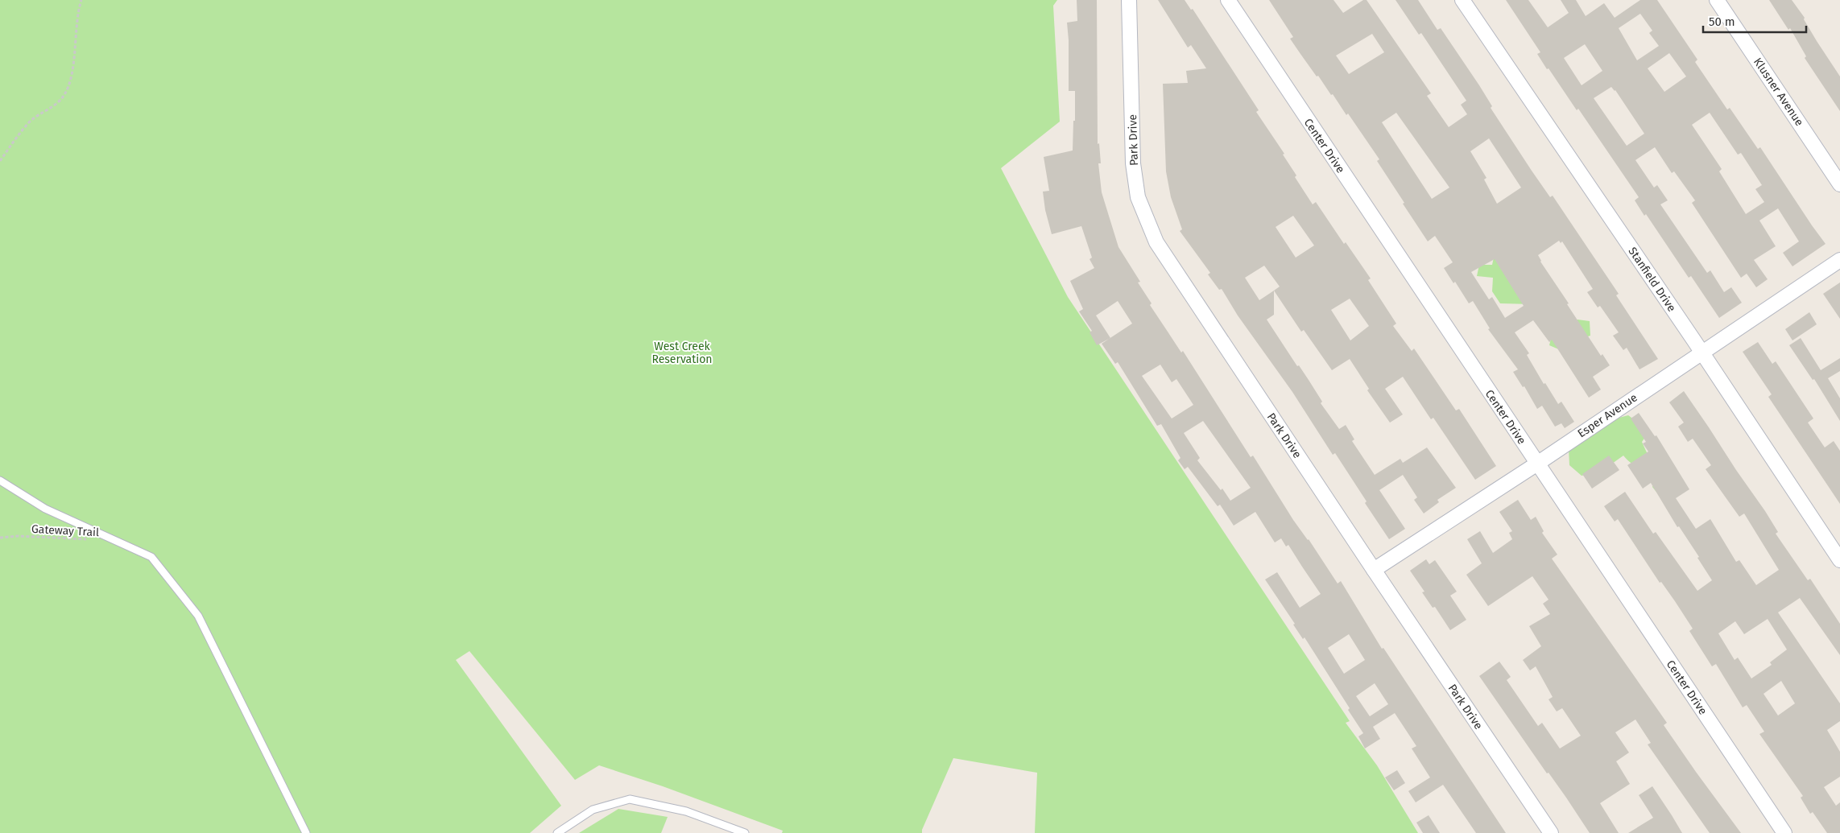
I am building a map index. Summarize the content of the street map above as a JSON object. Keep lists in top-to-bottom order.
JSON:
{
  "streets": {
    "street": [
      "Klusner Avenue",
      "Park Drive",
      "Center Drive",
      "Stanfield Drive",
      "Esper Avenue"
    ],
    "path": ["Gateway Trail"]
  },
  "crossings": [
    ["Park Drive", "Esper Avenue"],
    ["Center Drive", "Esper Avenue"],
    ["Stanfield Drive", "Esper Avenue"]
  ],
  "parks": ["West Creek Reservation"],
  "scale_bar": "50 m"
}
